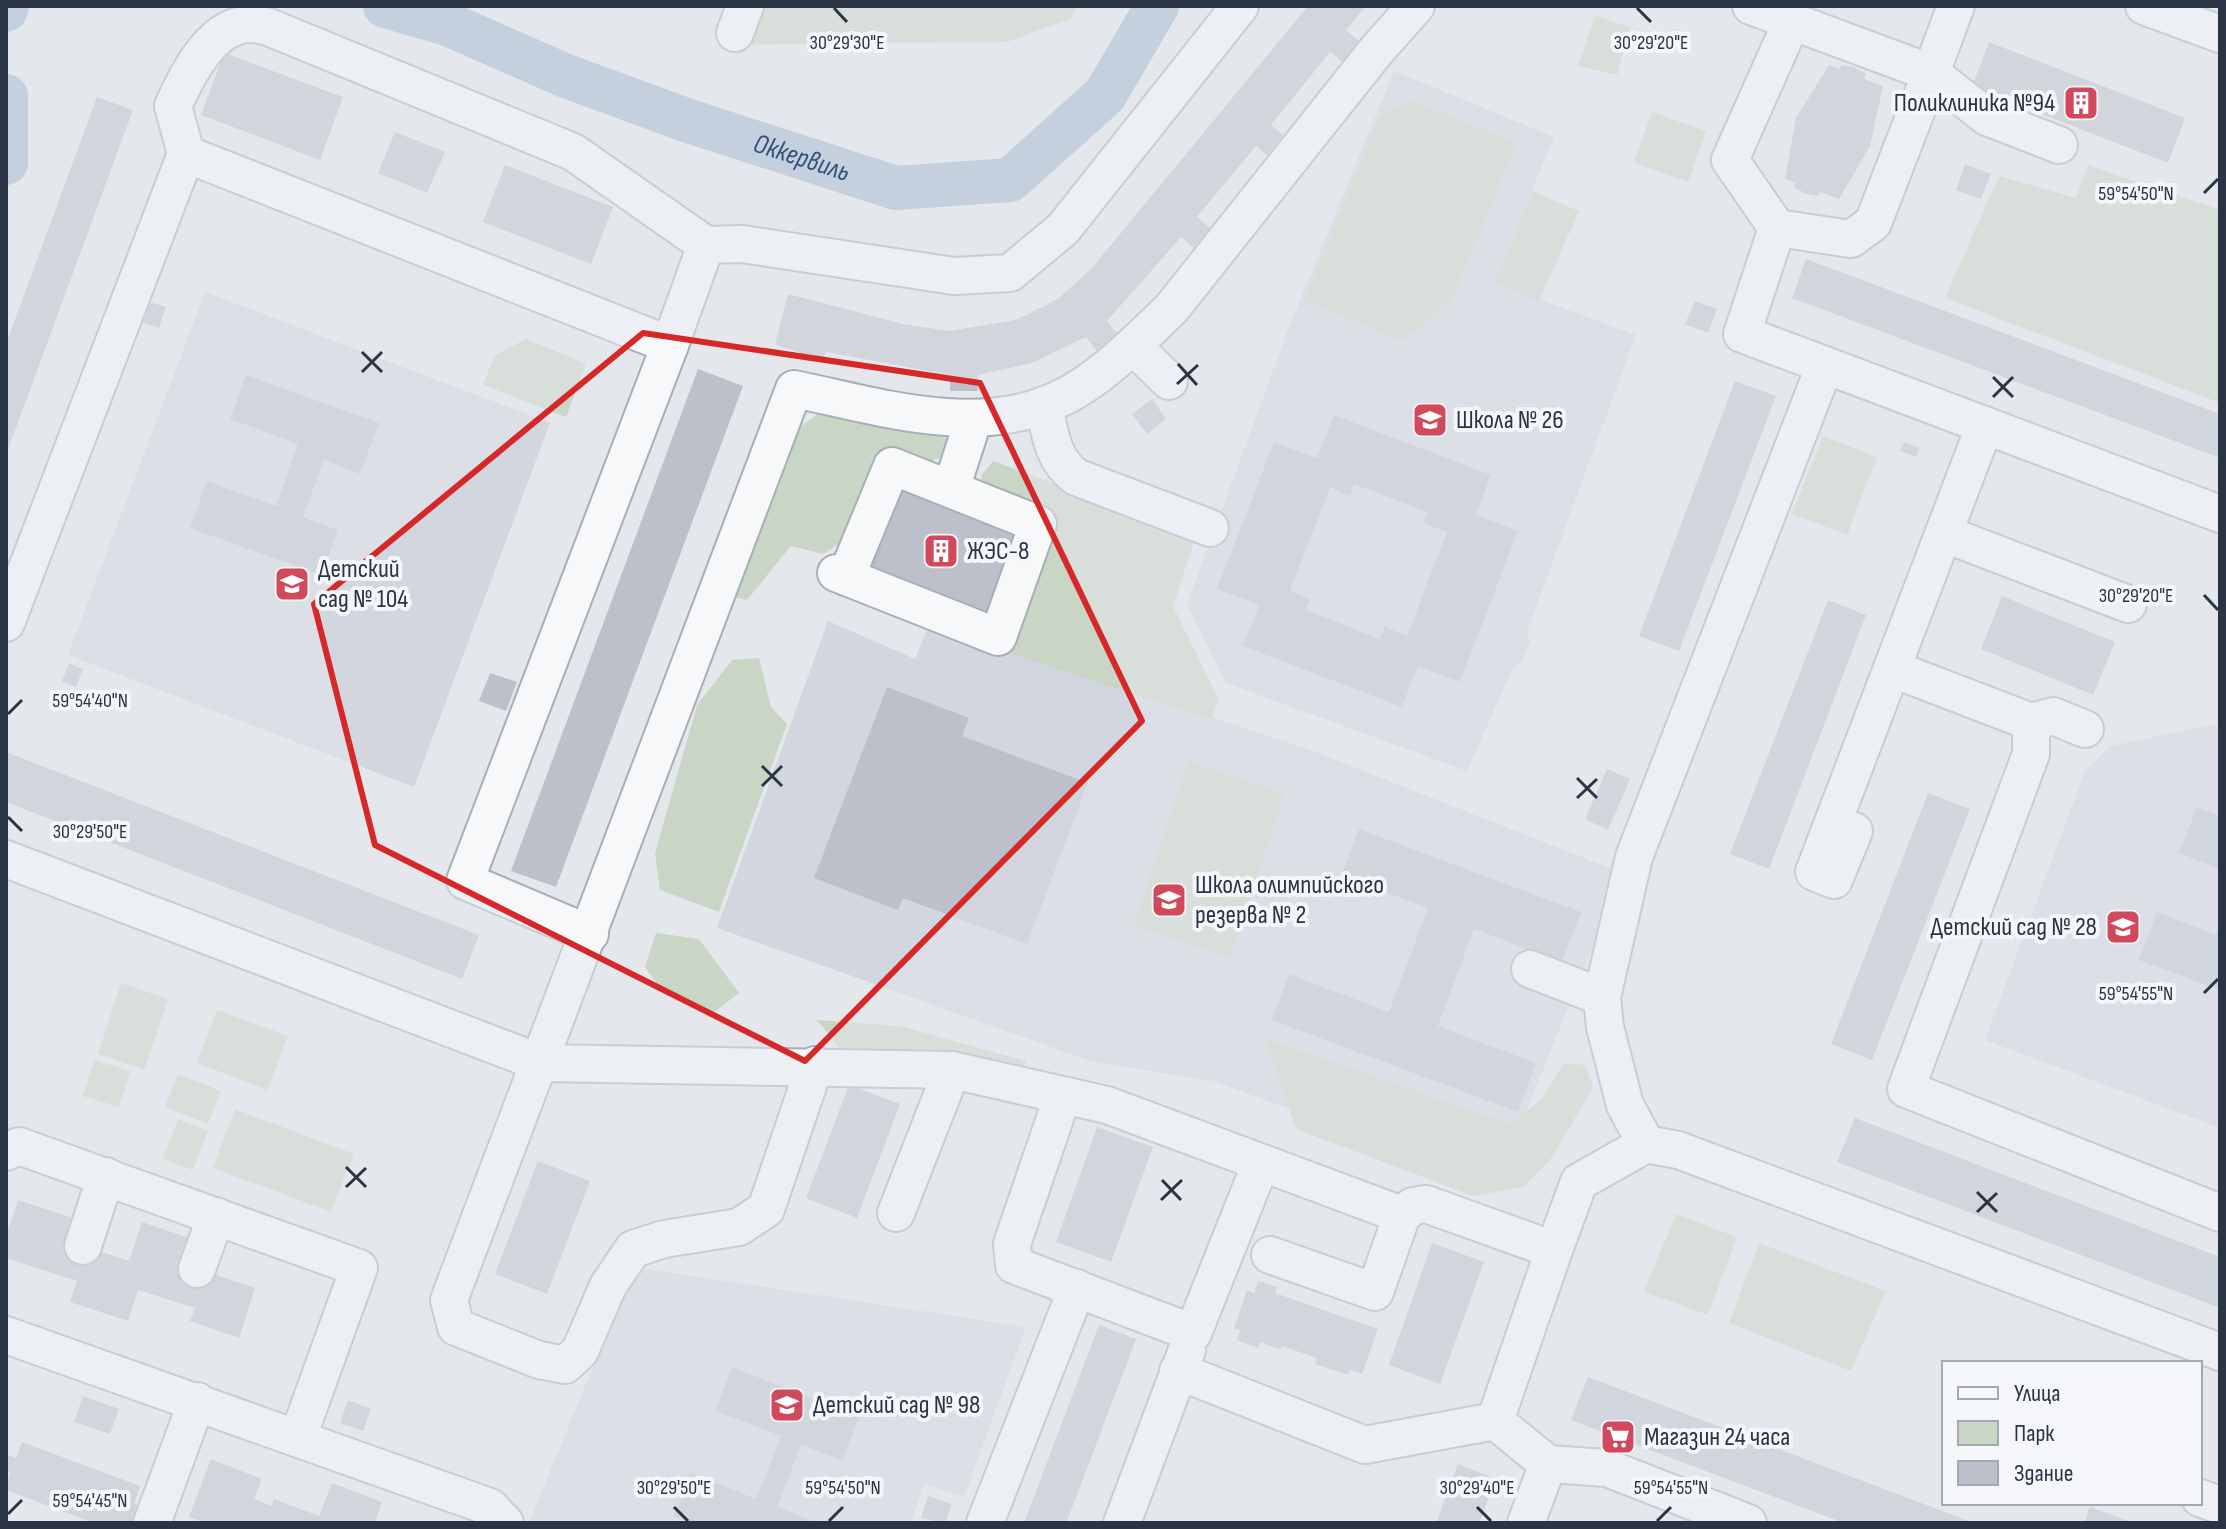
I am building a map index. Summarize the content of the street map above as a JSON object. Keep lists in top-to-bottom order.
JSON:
{
  "water": ["Оккервиль"],
  "places": {
    "building": ["Поликлиника №94", "ЖЭС-8"],
    "school or university": [
      "Школа № 26",
      "Детский сад № 104",
      "Школа олимпийского резерва № 2",
      "Детский сад № 28",
      "Детский сад № 98"
    ],
    "supermarket": ["Магазин 24 часа"]
  },
  "legend": ["Улица", "Парк", "Здание"],
  "coordinates": [
    "30°29'30\"E",
    "30°29'20\"E",
    "59°54'50\"N",
    "59°54'40\"N",
    "30°29'50\"E",
    "59°54'55\"N",
    "30°29'40\"E",
    "59°54'45\"N"
  ]
}
